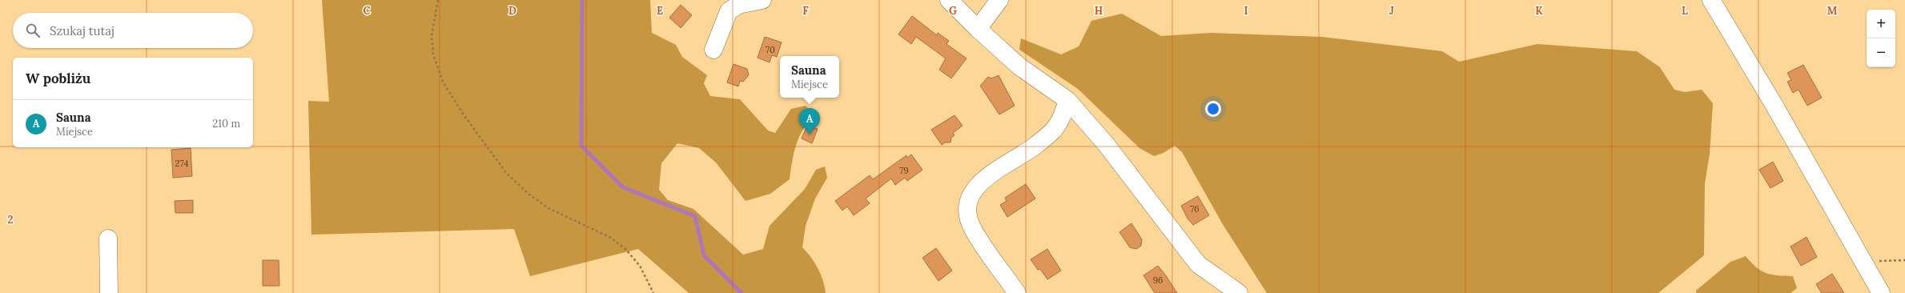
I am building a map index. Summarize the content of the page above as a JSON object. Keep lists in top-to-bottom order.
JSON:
{
  "house_numbers": [
    "70",
    "274",
    "79",
    "76",
    "96"
  ],
  "page": {
    "map_buttons": ["+", "−"],
    "search": "Szukaj tutaj",
    "popup": ["Sauna", "Miejsce"],
    "heading": "W pobliżu",
    "list": [
      {
        "mark": "A",
        "name": "Sauna",
        "note": "Miejsce",
        "value": "210 m"
      }
    ],
    "pins": "A"
  },
  "grid": {
    "columns": [
      "C",
      "D",
      "E",
      "F",
      "G",
      "H",
      "I",
      "J",
      "K",
      "L",
      "M"
    ],
    "rows": ["2"]
  }
}
